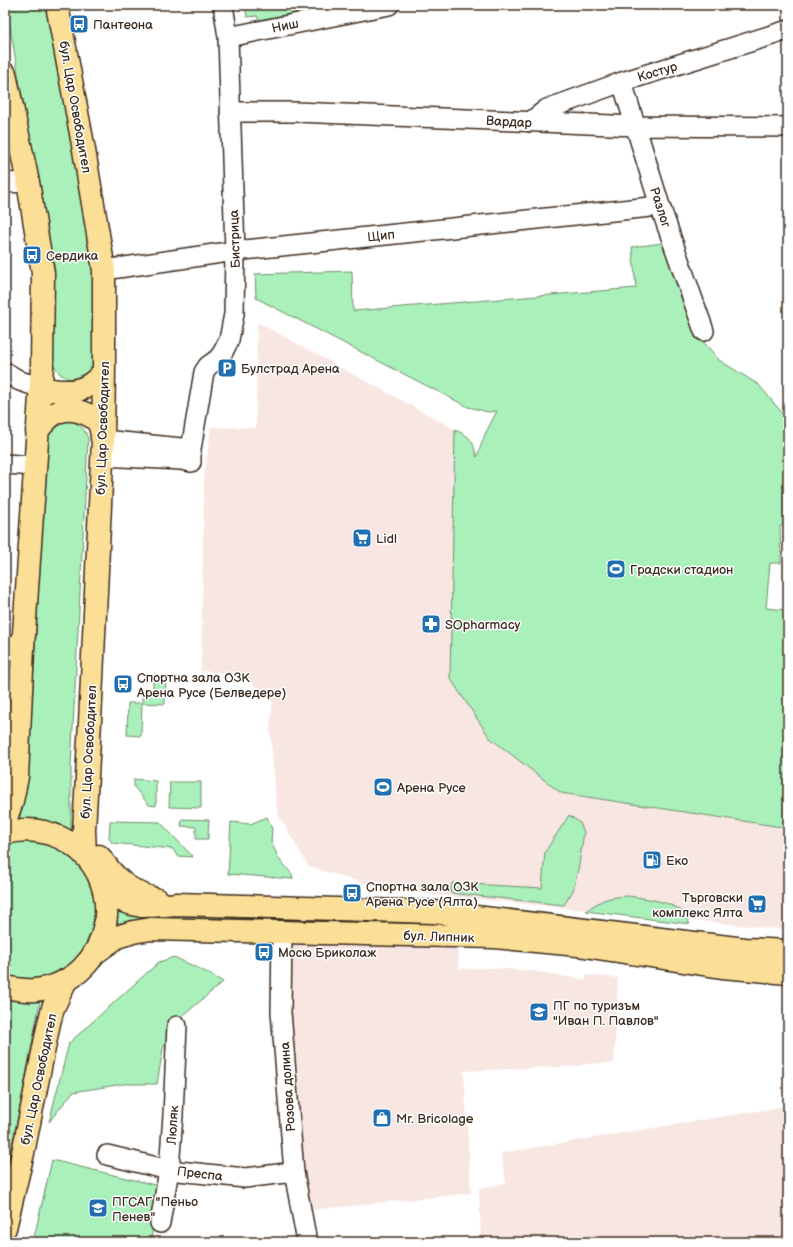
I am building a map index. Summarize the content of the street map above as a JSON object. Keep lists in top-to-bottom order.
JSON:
{
  "streets": {
    "main road": ["бул. Цар Освободител", "бул. Липник"],
    "street": [
      "Ниш",
      "Костур",
      "Вардар",
      "Разлог",
      "Щип",
      "Бистрица",
      "Розова долина",
      "Люляк",
      "Преспа"
    ]
  },
  "crossings": [
    ["Ниш", "Бистрица"],
    ["Костур", "Вардар"],
    ["Костур", "Разлог"],
    ["бул. Цар Освободител", "Щип"],
    ["бул. Цар Освободител", "Бистрица"],
    ["бул. Цар Освободител", "бул. Липник"],
    ["Вардар", "Разлог"],
    ["Вардар", "Бистрица"],
    ["Разлог", "Щип"],
    ["Щип", "Бистрица"],
    ["бул. Липник", "Розова долина"],
    ["Розова долина", "Преспа"],
    ["Люляк", "Преспа"]
  ],
  "places": {
    "bus stop": [
      "Пантеона",
      "Сердика",
      "Спортна зала ОЗК Арена Русе (Белведере)",
      "Спортна зала ОЗК Арена Русе (Ялта)",
      "Мосю Бриколаж"
    ],
    "parking": ["Булстрад Арена"],
    "supermarket": ["Lidl", "Търговски комплекс Ялта"],
    "sports": ["Градски стадион", "Арена Русе"],
    "pharmacy": ["SOpharmacy"],
    "fuel station": ["Еко"],
    "school or university": ["ПГ по туризъм \"Иван П. Павлов\"", "ПГСАГ \"Пеньо Пенев\""],
    "shop": ["Mr. Bricolage"]
  }
}
